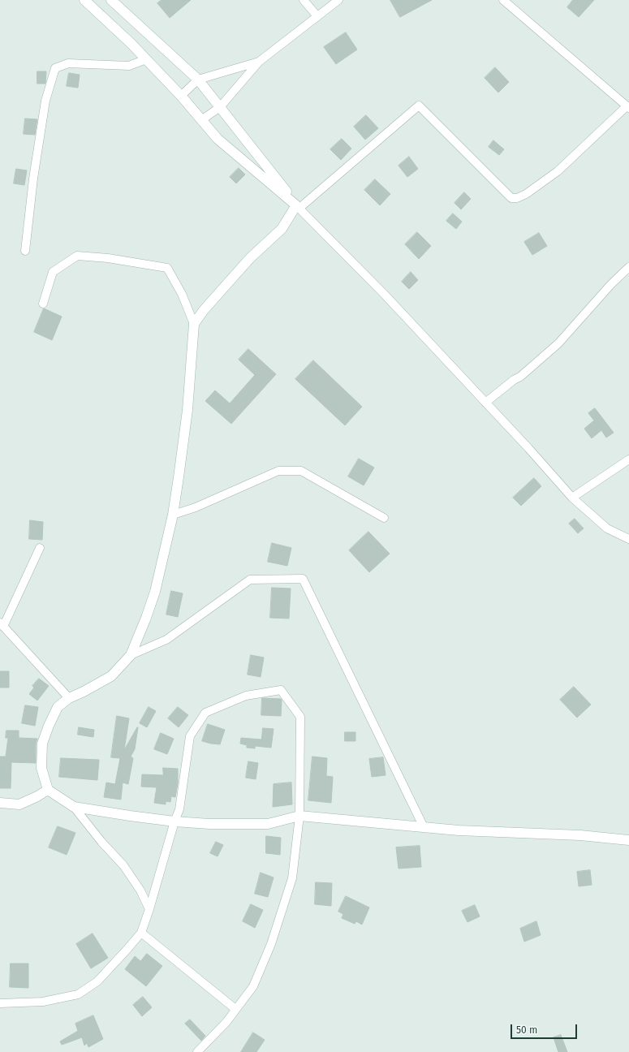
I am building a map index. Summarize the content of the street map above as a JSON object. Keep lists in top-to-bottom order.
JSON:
{
  "scale_bar": "50 m"
}
